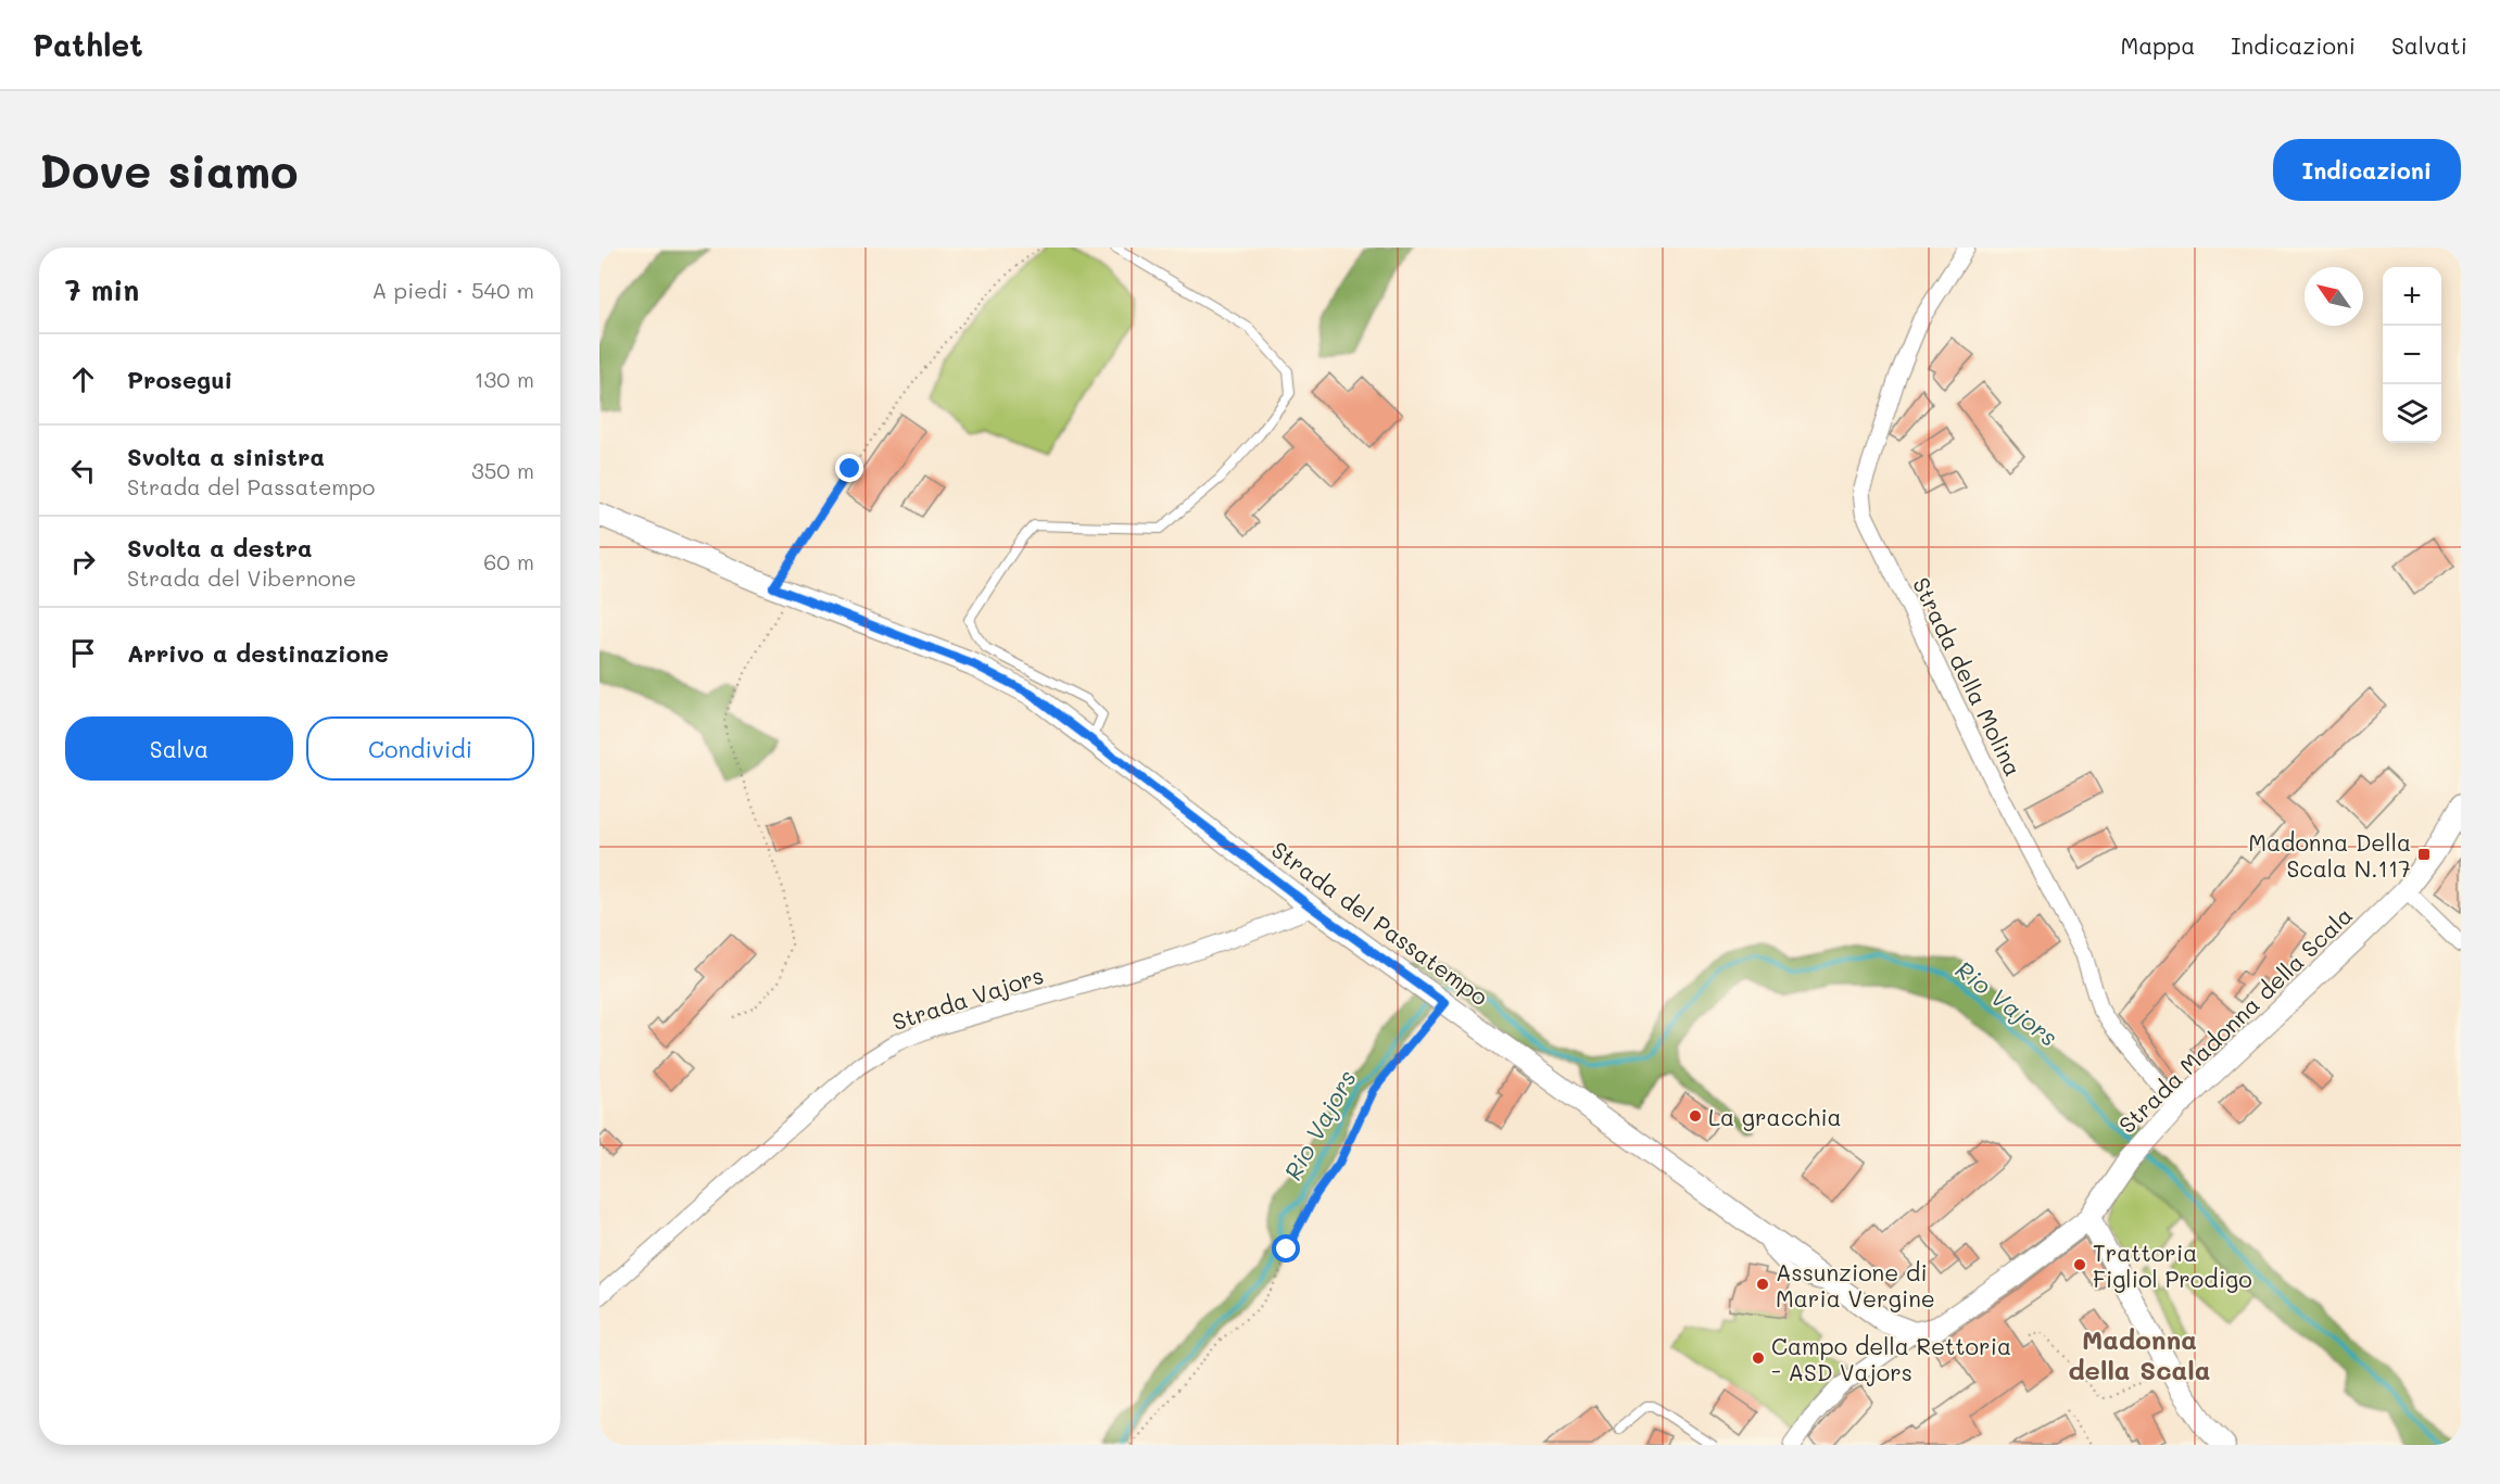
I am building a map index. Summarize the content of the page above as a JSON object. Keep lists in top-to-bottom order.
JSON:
{
  "streets": {
    "street": [
      "Strada della Molina",
      "Strada del Passatempo",
      "Strada Vajors",
      "Strada Madonna della Scala"
    ]
  },
  "crossings": [
    ["Strada della Molina", "Strada Madonna della Scala"],
    ["Strada del Passatempo", "Strada Vajors"]
  ],
  "districts": ["Madonna della Scala"],
  "water": ["Rio Vajors"],
  "places": {
    "transit": ["Madonna Della Scala N.117"],
    "other": [
      "La gracchia",
      "Trattoria Figliol Prodigo",
      "Assunzione di Maria Vergine",
      "Campo della Rettoria - ASD Vajors"
    ]
  },
  "north": "top left",
  "page": {
    "header": "Pathlet",
    "nav": ["Mappa", "Indicazioni", "Salvati"],
    "buttons": [
      "Indicazioni",
      ["Salva", "Condividi"]
    ],
    "title": "Dove siamo",
    "heading": ["7 min", "A piedi · 540 m"],
    "map_buttons": ["+", "−"],
    "list": [
      ["Prosegui", "130 m"],
      ["Svolta a sinistra", "Strada del Passatempo", "350 m"],
      ["Svolta a destra", "Strada del Vibernone", "60 m"],
      "Arrivo a destinazione"
    ]
  }
}
